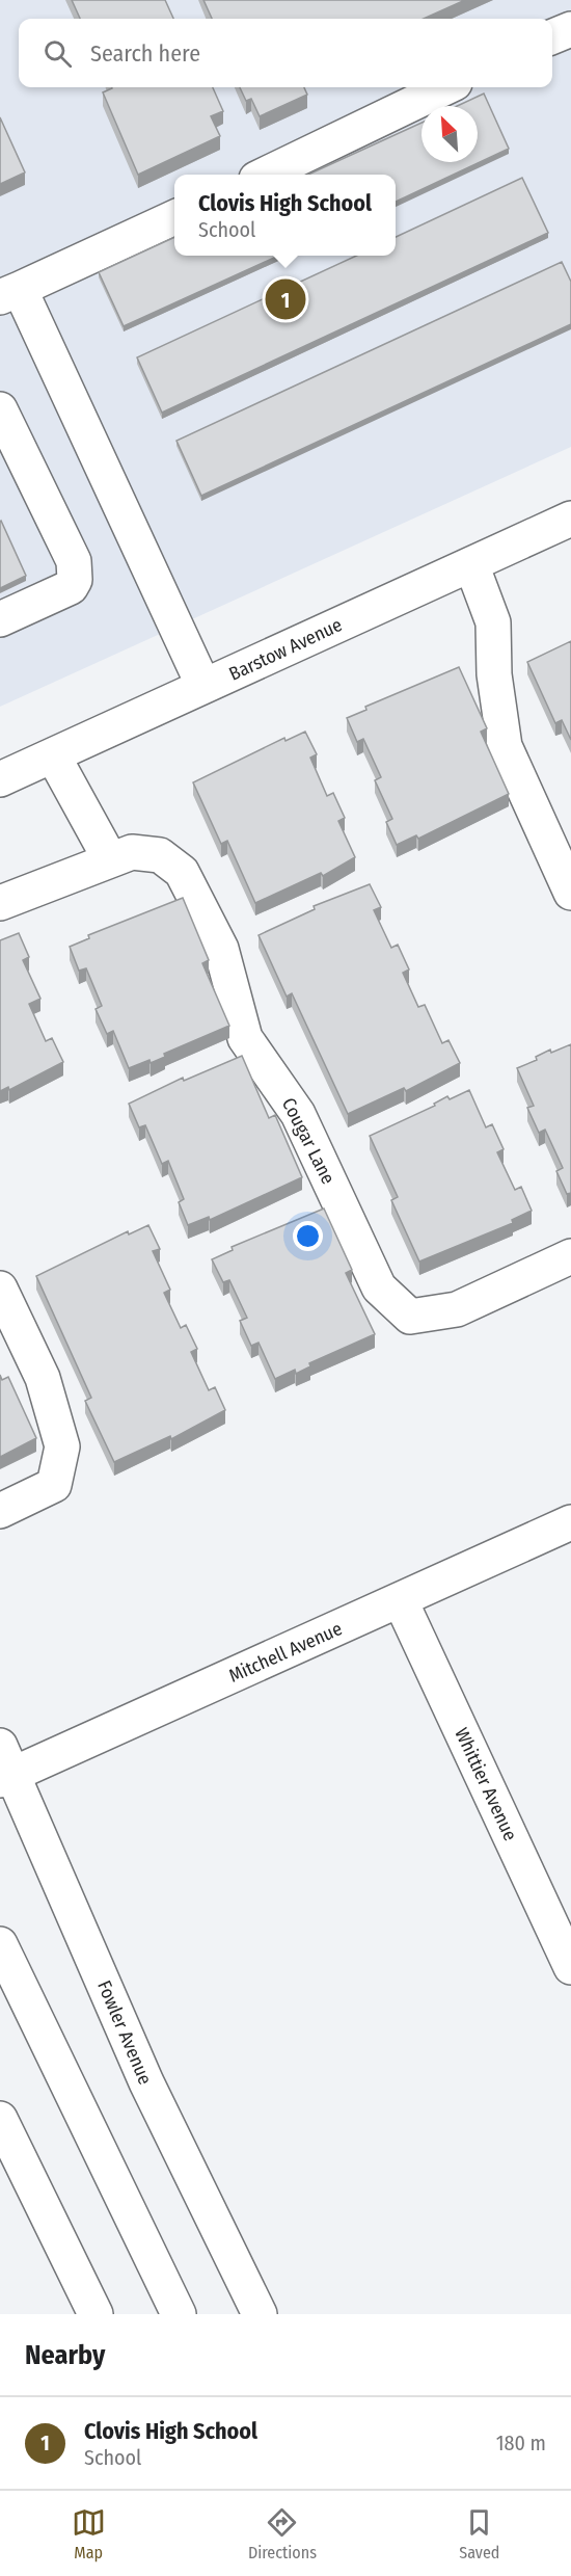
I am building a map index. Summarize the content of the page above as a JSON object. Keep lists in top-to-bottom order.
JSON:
{
  "streets": {
    "street": [
      "Barstow Avenue",
      "Cougar Lane",
      "Mitchell Avenue",
      "Whittier Avenue",
      "Fowler Avenue"
    ]
  },
  "crossings": [
    ["Mitchell Avenue", "Whittier Avenue"],
    ["Mitchell Avenue", "Fowler Avenue"]
  ],
  "north": "top left",
  "page": {
    "search": "Search here",
    "popup": ["Clovis High School", "School"],
    "pins": "1",
    "heading": "Nearby",
    "list": [
      {
        "mark": "1",
        "name": "Clovis High School",
        "note": "School",
        "value": "180 m"
      }
    ],
    "nav": ["Map", "Directions", "Saved"]
  }
}
